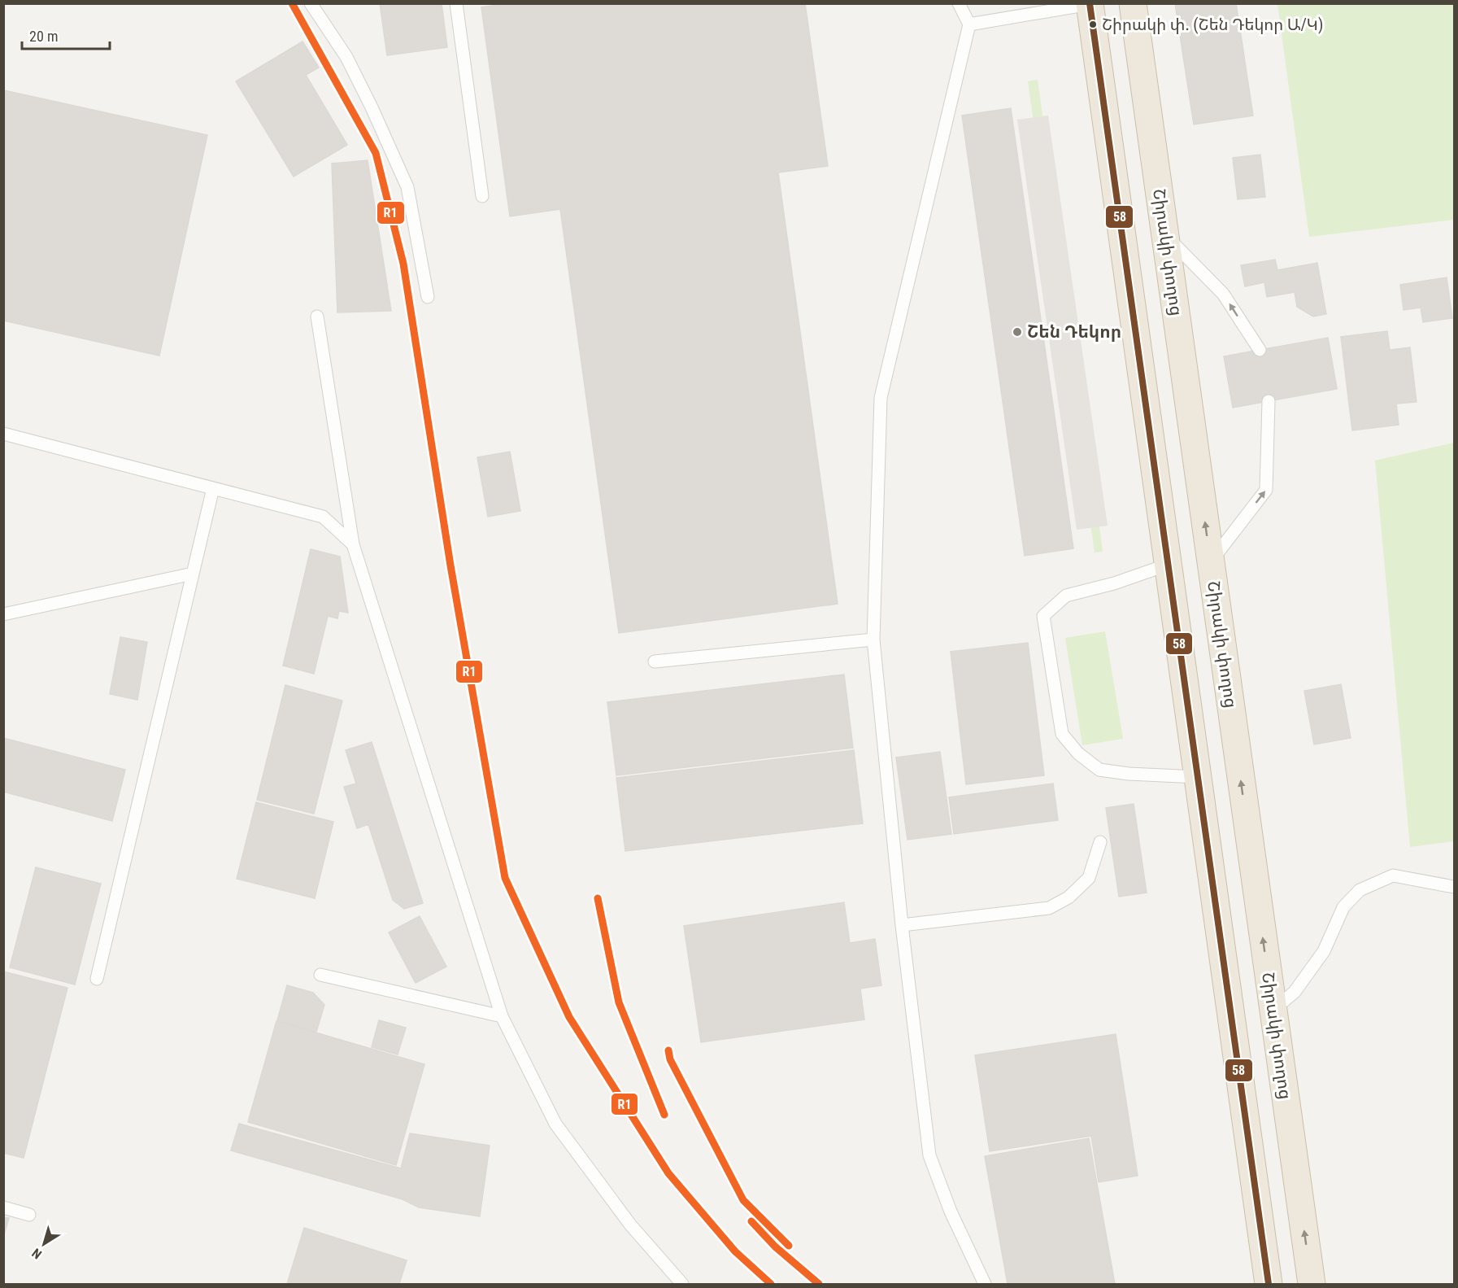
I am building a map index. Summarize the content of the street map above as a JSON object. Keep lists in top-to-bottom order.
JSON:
{
  "streets": {
    "highway": ["Շիրակի փողոց"]
  },
  "places": ["Շիրակի փ. (Շեն Դեկոր Ա/Կ)", "Շեն Դեկոր"],
  "lines": ["transit line R1", "transit line 58"],
  "scale_bar": "20 m",
  "north": "bottom left"
}
